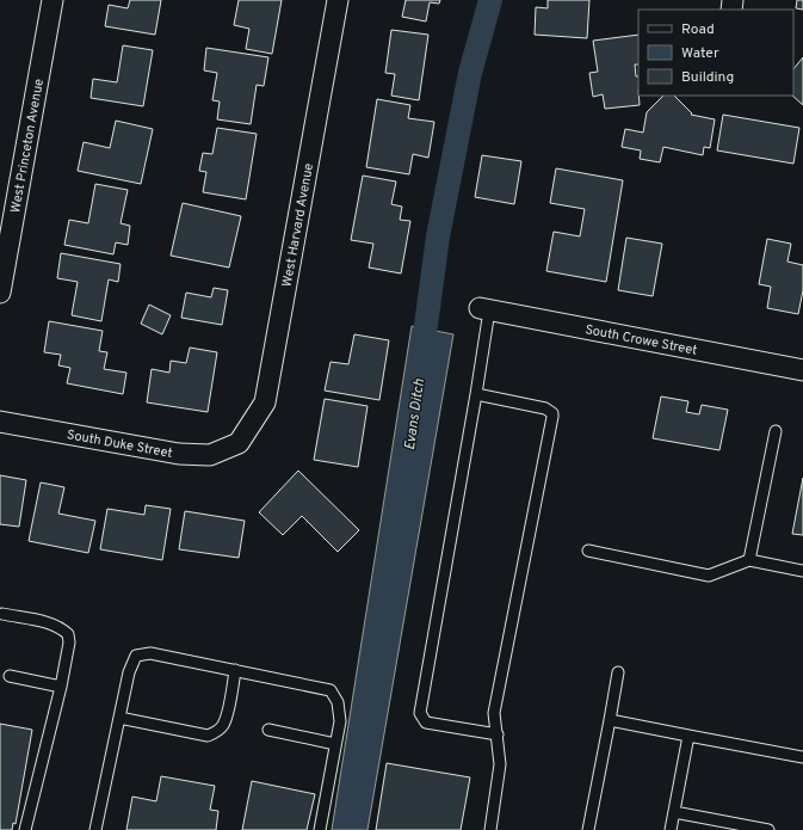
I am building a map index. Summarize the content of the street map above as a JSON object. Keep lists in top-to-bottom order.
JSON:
{
  "streets": {
    "street": [
      "West Princeton Avenue",
      "West Harvard Avenue",
      "South Crowe Street",
      "South Duke Street"
    ]
  },
  "crossings": [
    ["West Harvard Avenue", "South Duke Street"]
  ],
  "water": ["Evans Ditch"],
  "legend": ["Road", "Water", "Building"]
}
